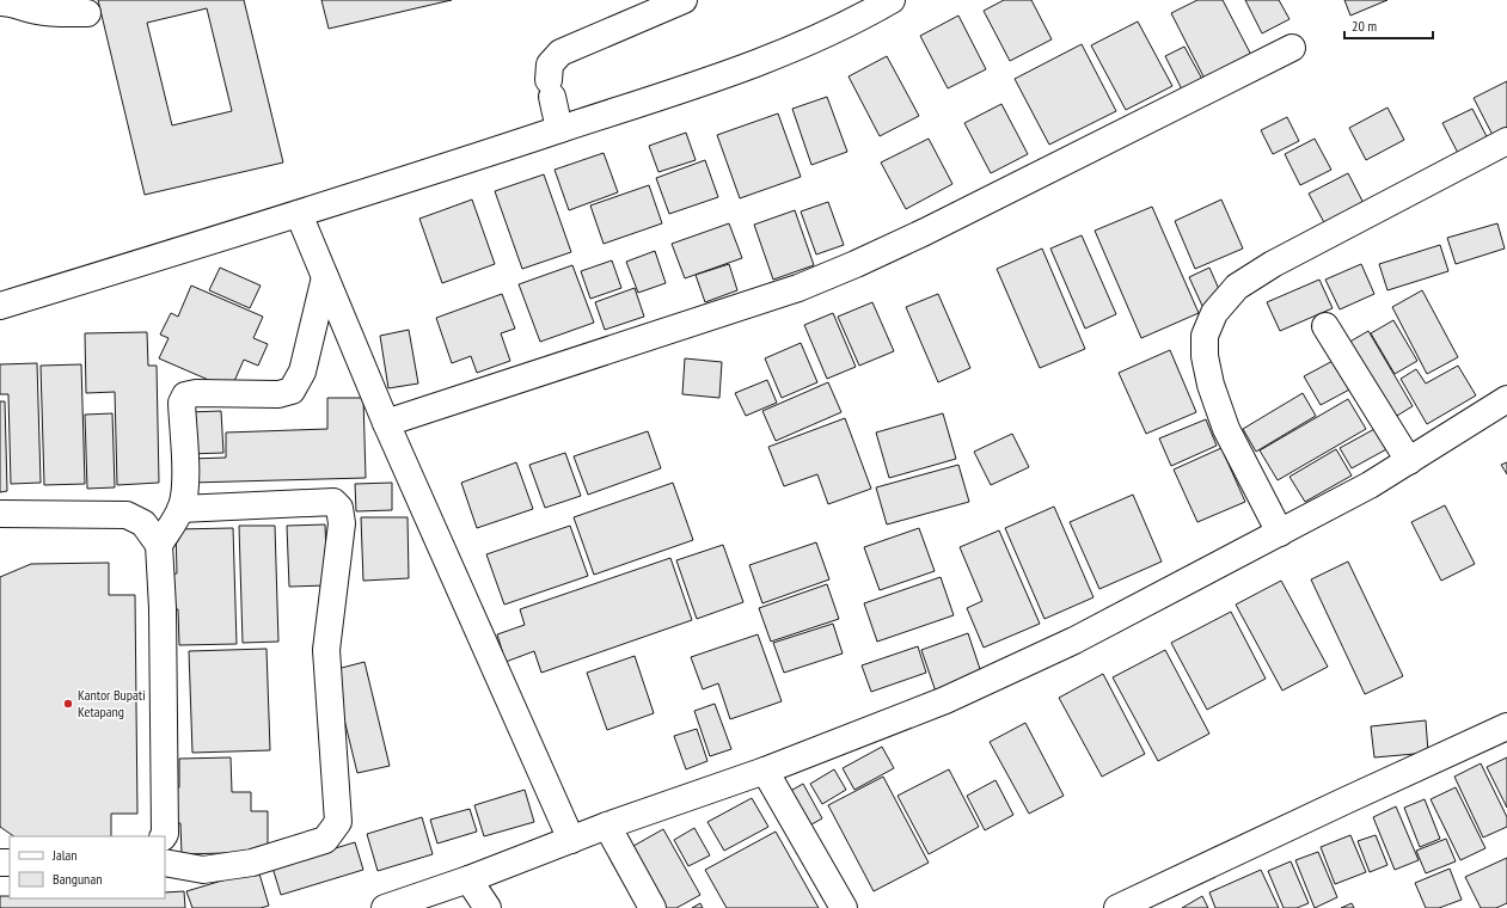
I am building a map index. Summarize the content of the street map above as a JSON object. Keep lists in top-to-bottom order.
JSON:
{
  "places": ["Kantor Bupati Ketapang"],
  "legend": ["Jalan", "Bangunan"],
  "scale_bar": "20 m"
}
